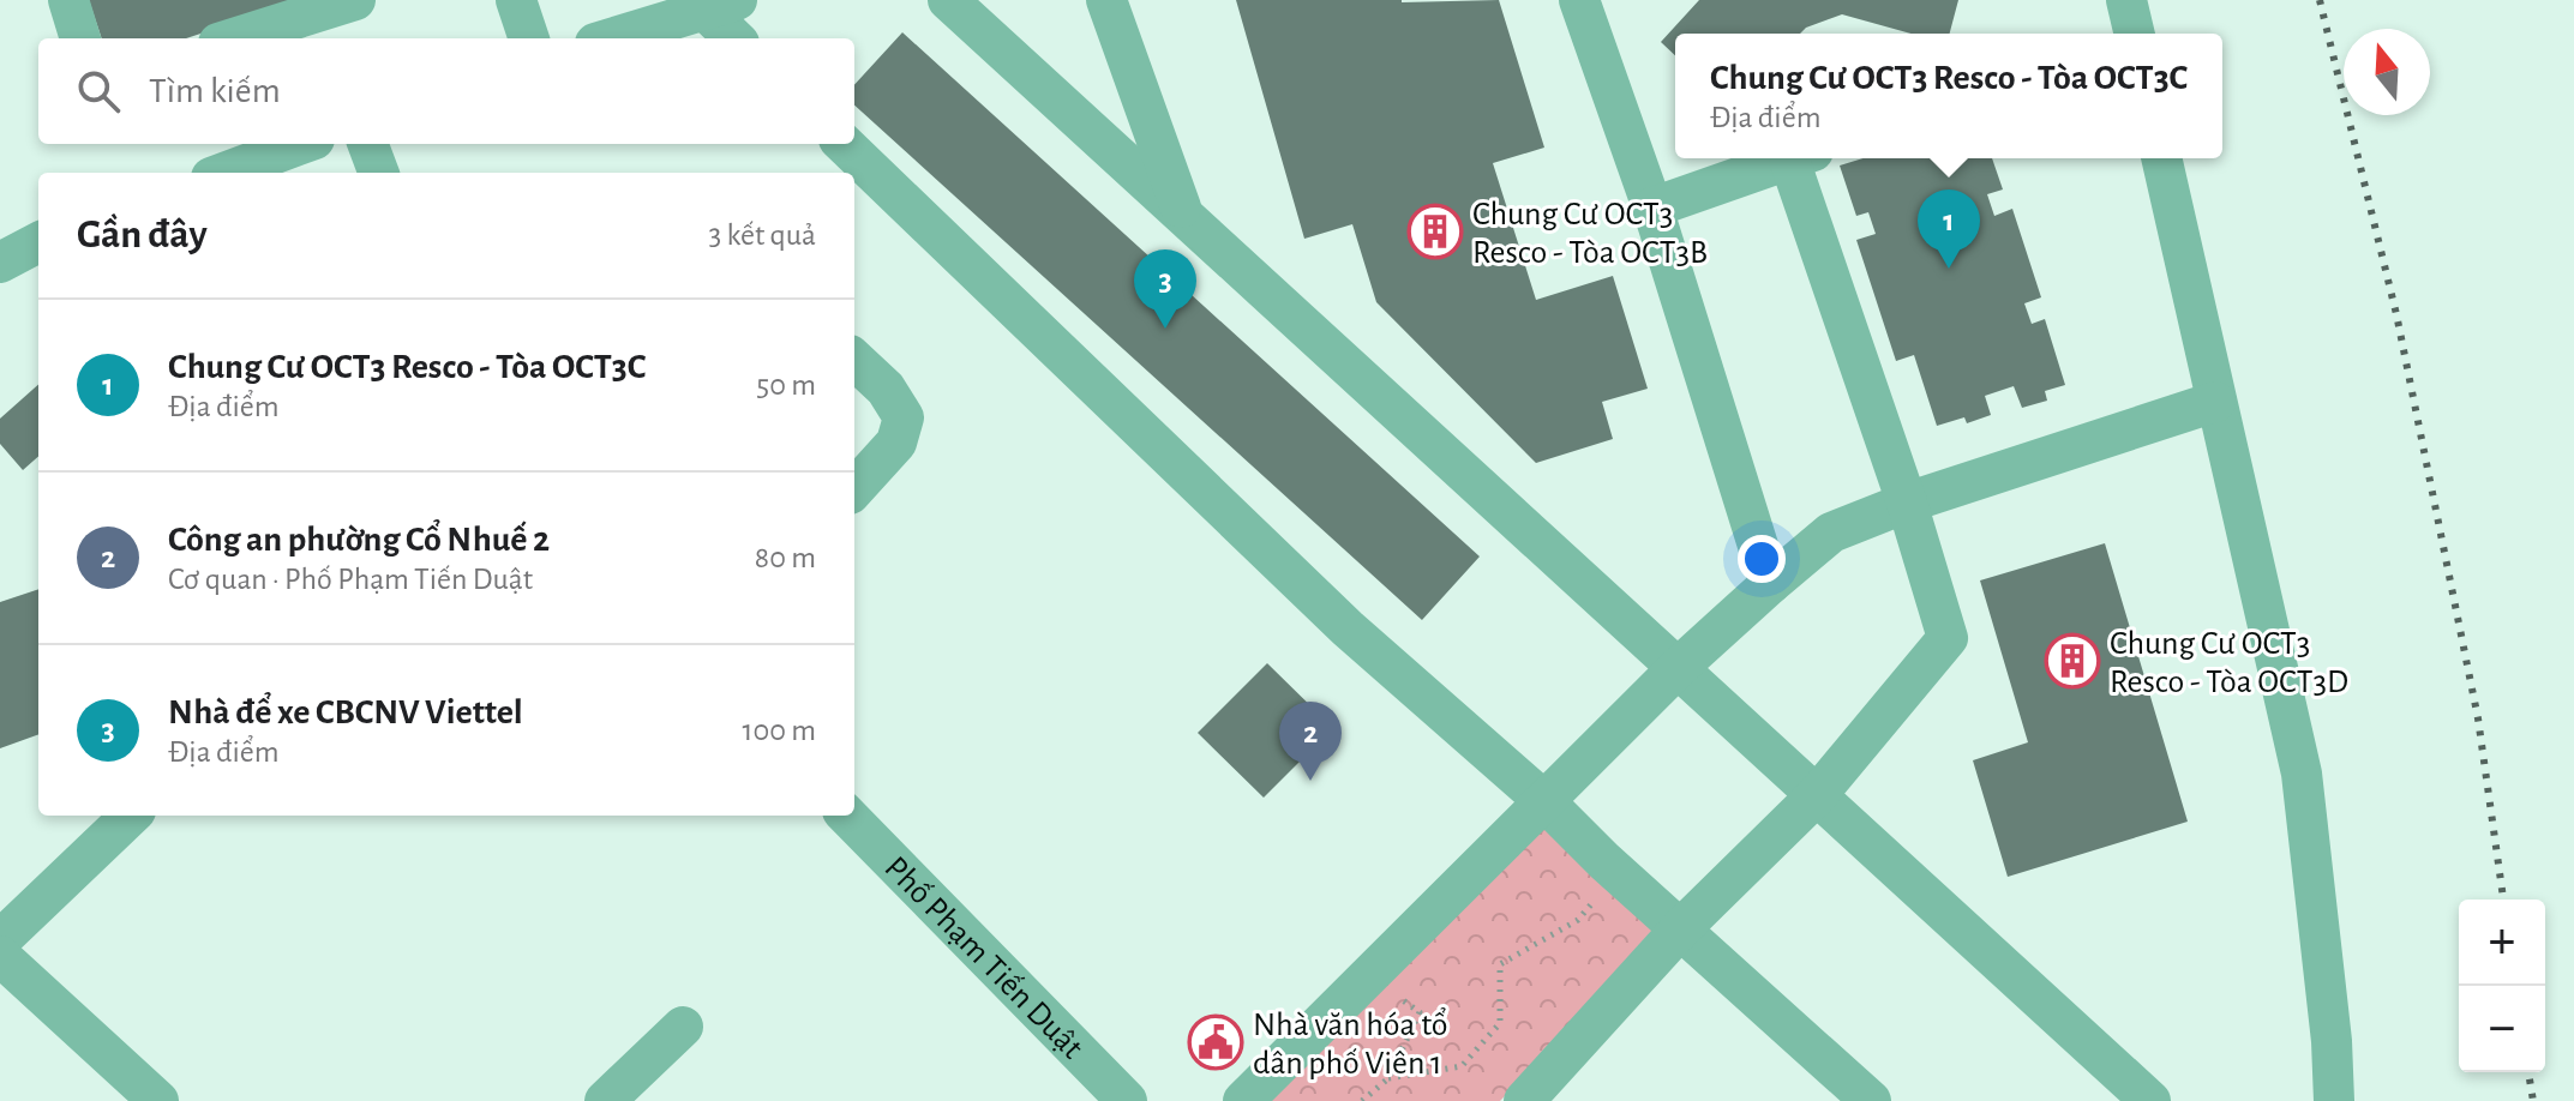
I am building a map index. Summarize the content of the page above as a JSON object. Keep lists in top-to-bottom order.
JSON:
{
  "streets": {
    "street": ["Phố Phạm Tiến Duật"]
  },
  "places": {
    "building": ["Chung Cư OCT3 Resco - Tòa OCT3B", "Chung Cư OCT3 Resco - Tòa OCT3D"],
    "public building": ["Nhà văn hóa tổ dân phố Viên 1"]
  },
  "north": "top",
  "page": {
    "popup": ["Chung Cư OCT3 Resco - Tòa OCT3C", "Địa điểm"],
    "search": "Tìm kiếm",
    "heading": ["Gần đây", "3 kết quả"],
    "pins": ["1", "3", "2"],
    "list": [
      {
        "mark": "1",
        "name": "Chung Cư OCT3 Resco - Tòa OCT3C",
        "note": "Địa điểm",
        "value": "50 m"
      },
      {
        "mark": "2",
        "name": "Công an phường Cổ Nhuế 2",
        "note": "Cơ quan · Phố Phạm Tiến Duật",
        "value": "80 m"
      },
      {
        "mark": "3",
        "name": "Nhà để xe CBCNV Viettel",
        "note": "Địa điểm",
        "value": "100 m"
      }
    ],
    "map_buttons": ["+", "−"]
  }
}
